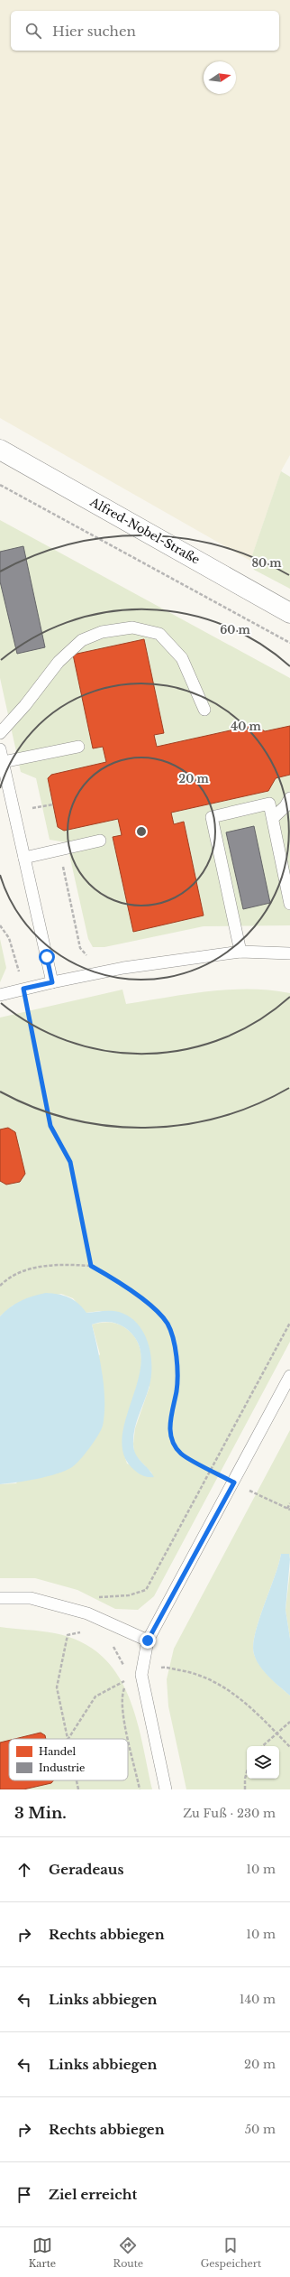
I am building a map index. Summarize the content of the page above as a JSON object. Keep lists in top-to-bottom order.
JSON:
{
  "streets": {
    "street": ["Alfred-Nobel-Straße"]
  },
  "legend": ["Handel", "Industrie"],
  "north": "right",
  "page": {
    "search": "Hier suchen",
    "heading": ["3 Min.", "Zu Fuß · 230 m"],
    "list": [
      ["Geradeaus", "10 m"],
      ["Rechts abbiegen", "10 m"],
      ["Links abbiegen", "140 m"],
      ["Links abbiegen", "20 m"],
      ["Rechts abbiegen", "50 m"],
      "Ziel erreicht"
    ],
    "nav": ["Karte", "Route", "Gespeichert"]
  },
  "rings": [
    "80 m",
    "60 m",
    "40 m",
    "20 m"
  ]
}
